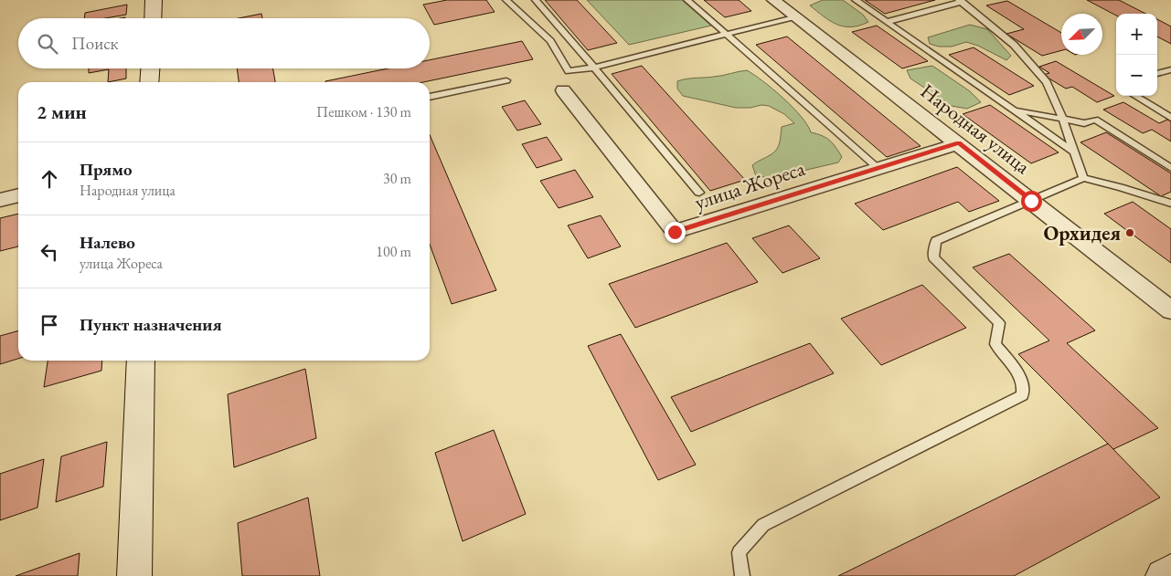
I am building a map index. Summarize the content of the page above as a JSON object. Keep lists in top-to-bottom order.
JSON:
{
  "streets": {
    "street": ["Народная улица", "улица Жореса"]
  },
  "crossings": [
    ["Народная улица", "улица Жореса"]
  ],
  "places": ["Орхидея"],
  "north": "bottom left",
  "page": {
    "map_buttons": ["+", "−"],
    "search": "Поиск",
    "heading": ["2 мин", "Пешком · 130 m"],
    "list": [
      ["Прямо", "Народная улица", "30 m"],
      ["Налево", "улица Жореса", "100 m"],
      "Пункт назначения"
    ]
  }
}
